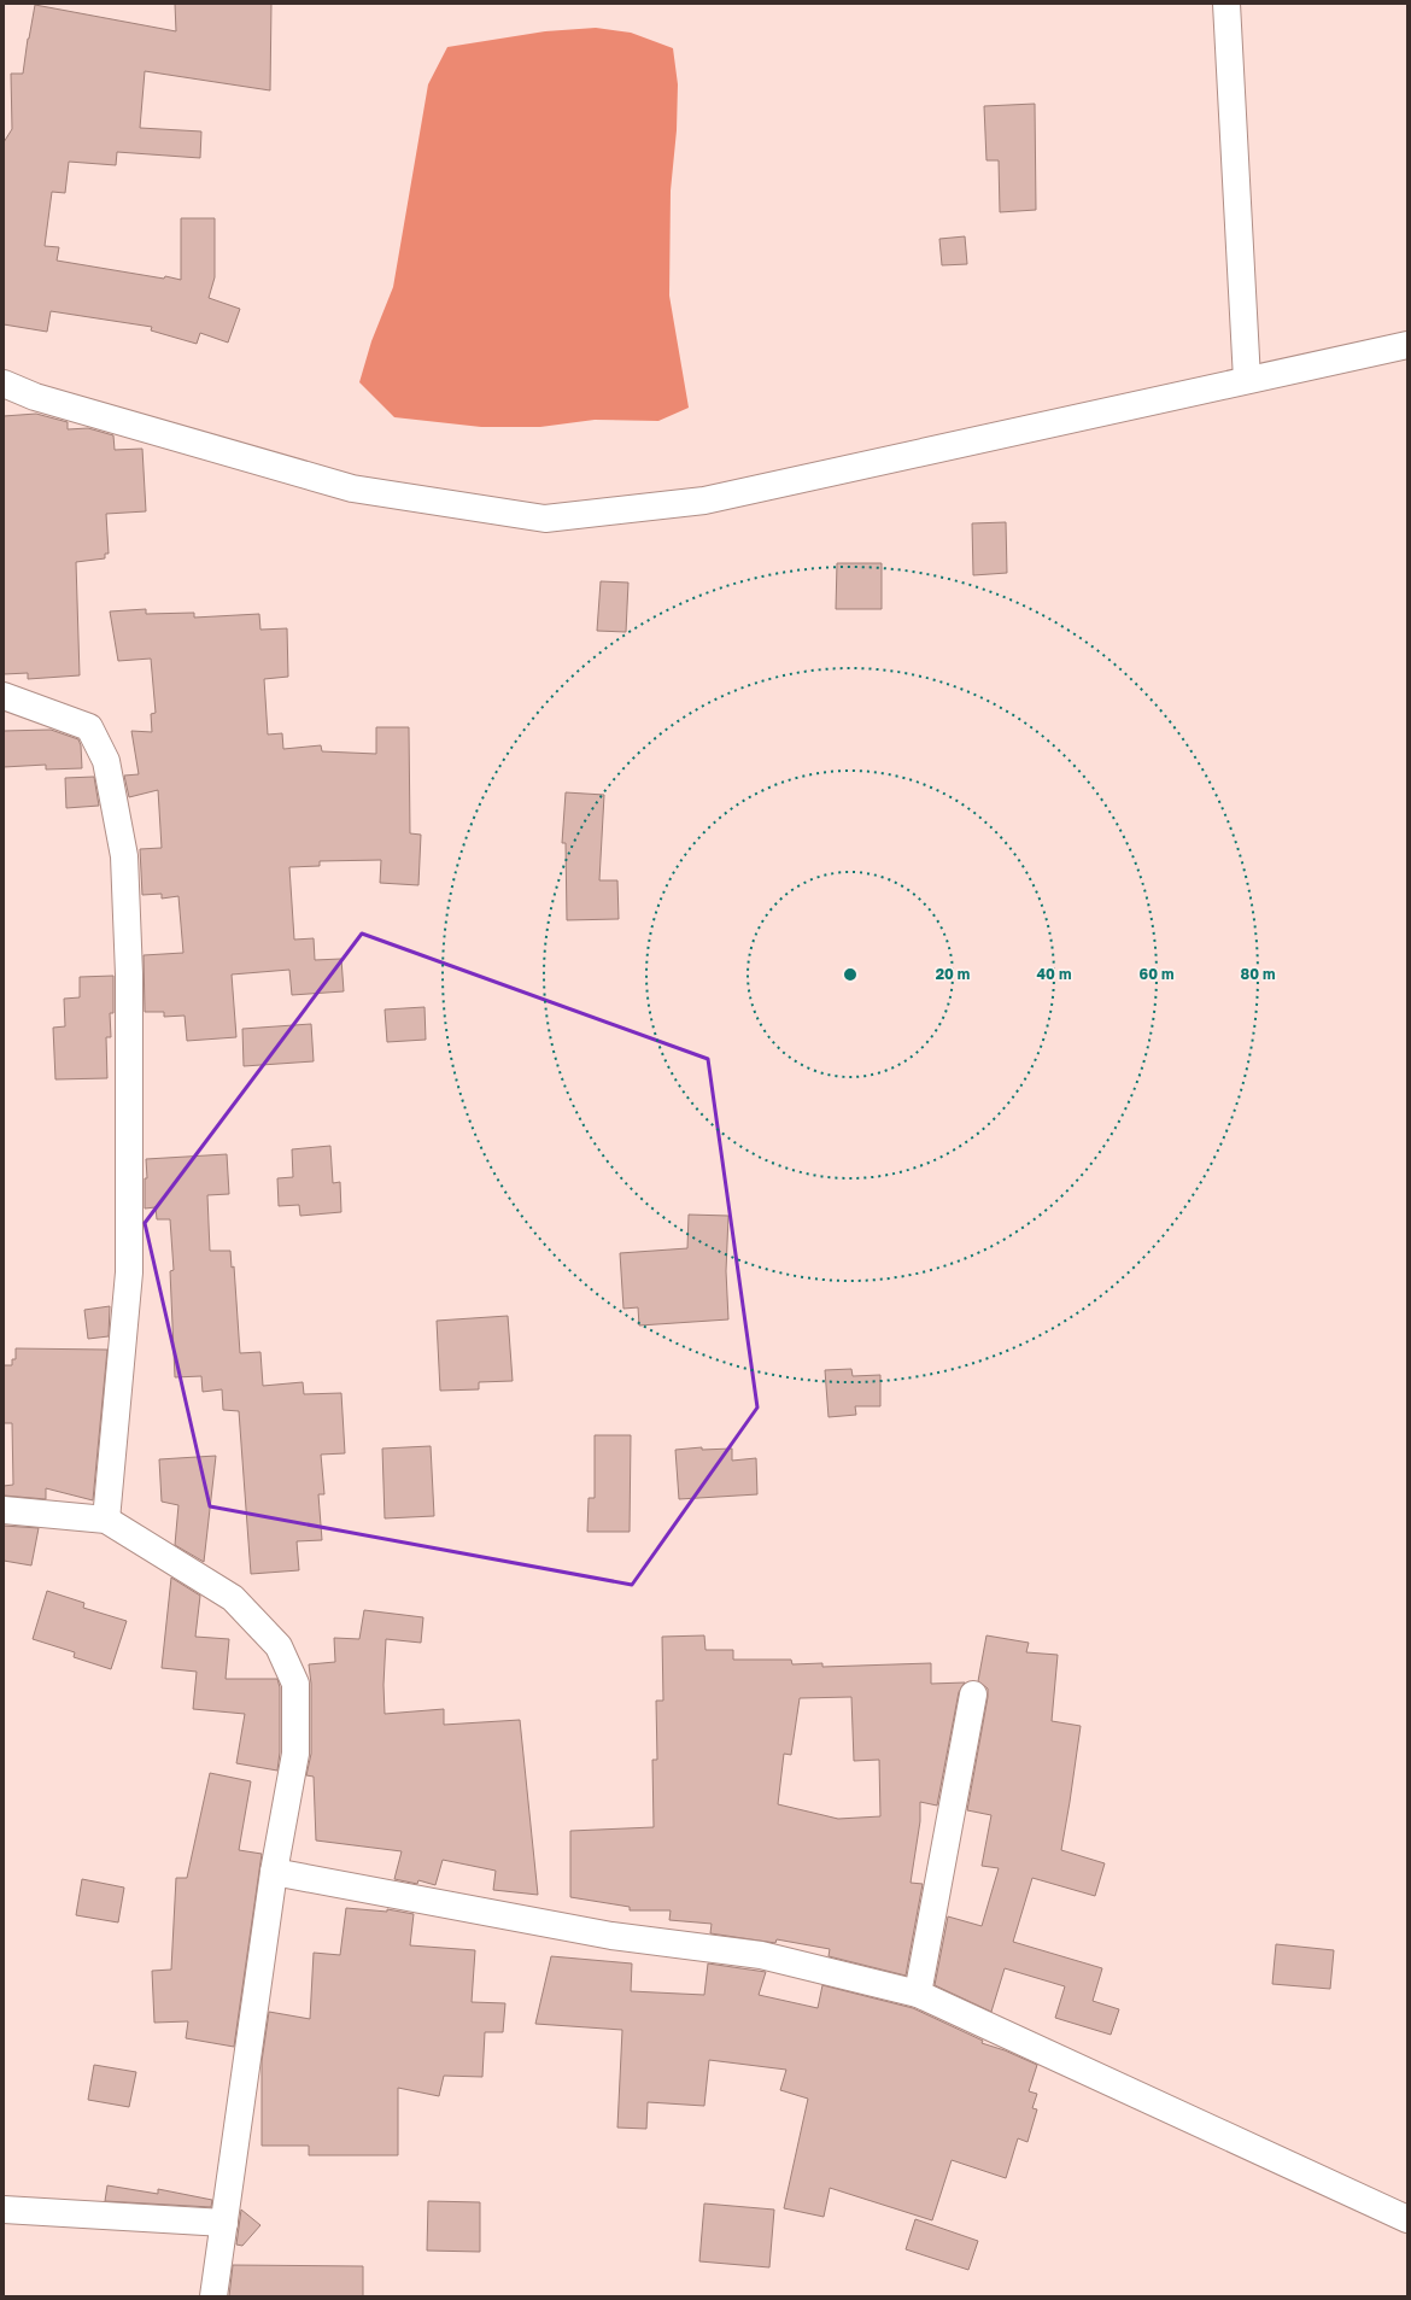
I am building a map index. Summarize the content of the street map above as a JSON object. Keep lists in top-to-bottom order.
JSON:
{
  "rings": [
    "20 m",
    "40 m",
    "60 m",
    "80 m"
  ]
}
